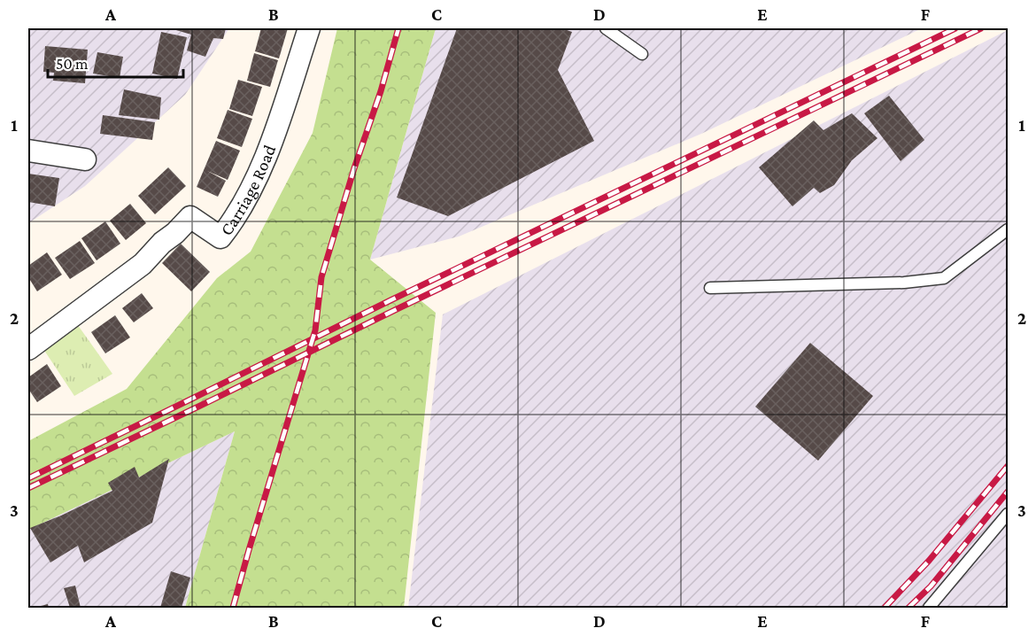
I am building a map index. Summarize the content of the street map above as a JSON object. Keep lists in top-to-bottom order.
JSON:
{
  "streets": {
    "street": ["Carriage Road"]
  },
  "scale_bar": "50 m",
  "grid": {
    "columns": [
      "A",
      "B",
      "C",
      "D",
      "E",
      "F"
    ],
    "rows": ["1", "2", "3"]
  }
}
